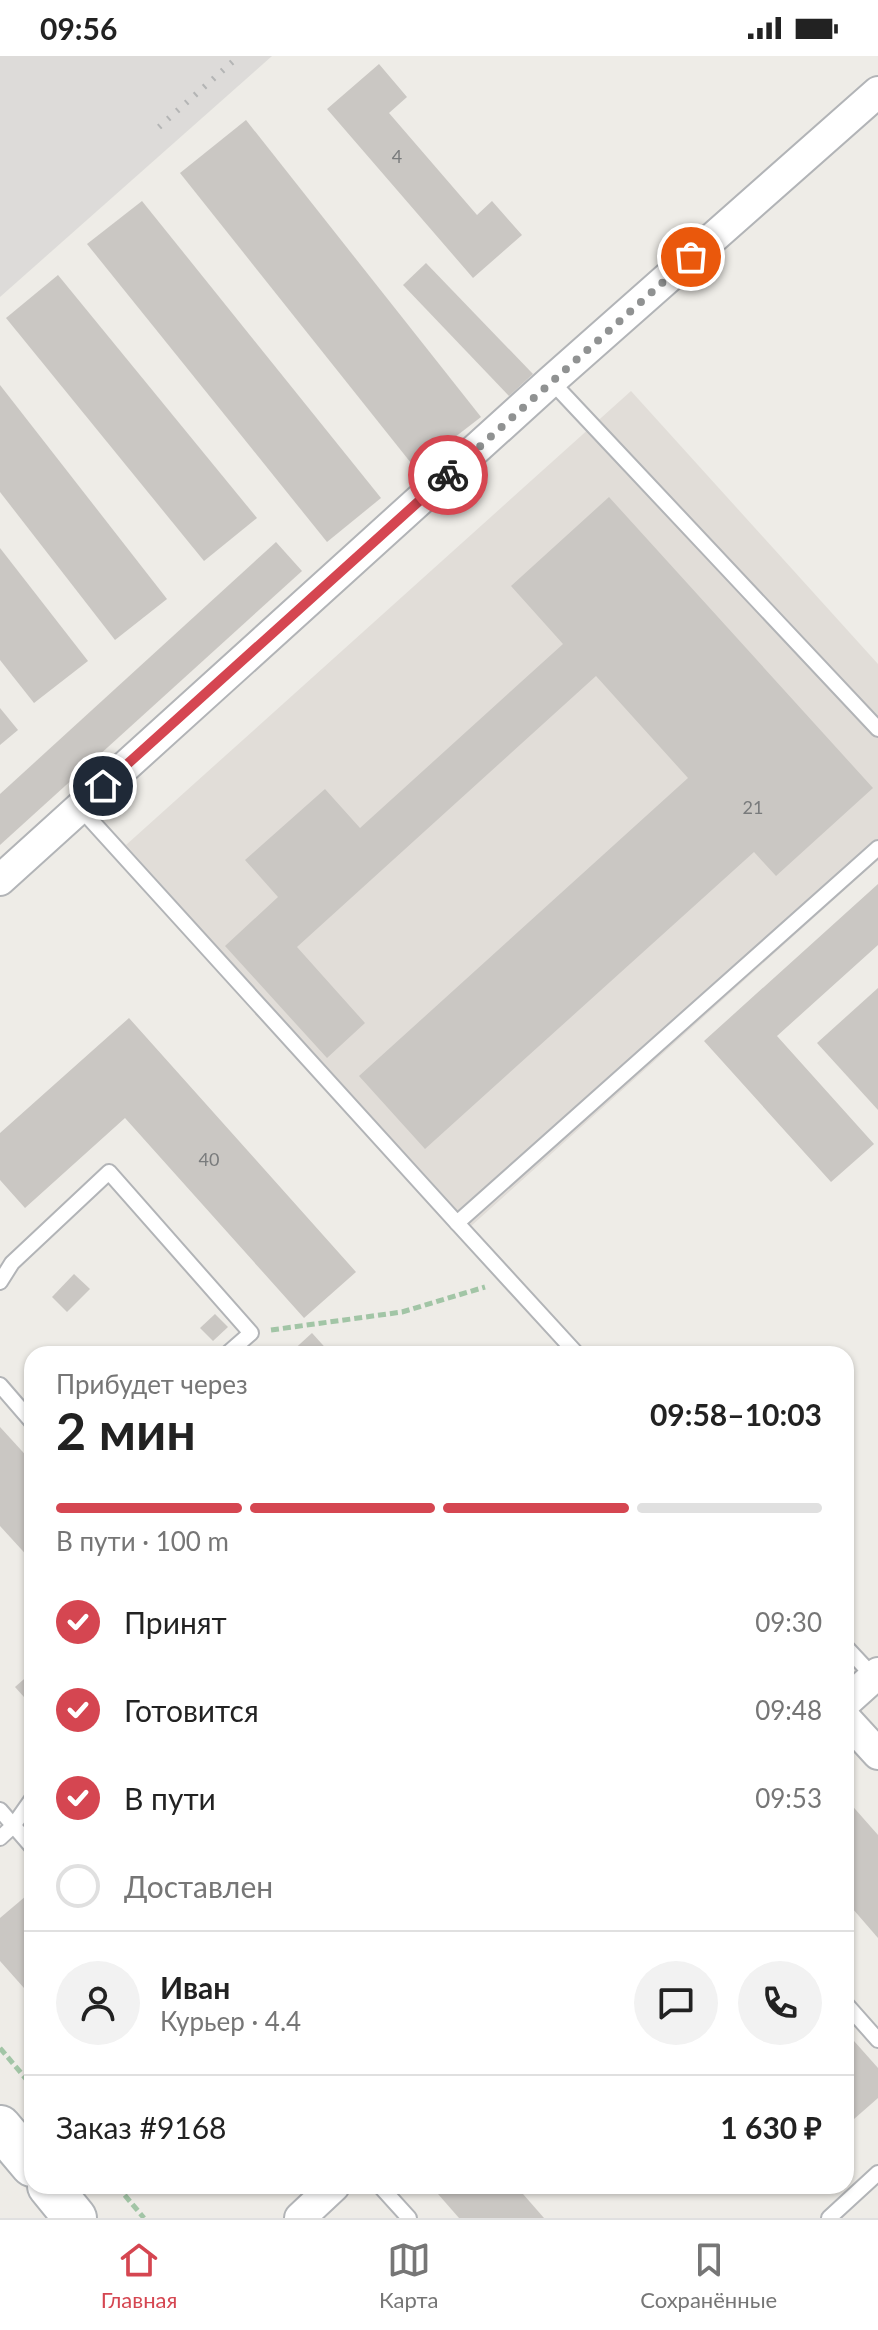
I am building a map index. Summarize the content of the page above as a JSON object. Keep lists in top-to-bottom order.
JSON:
{
  "house_numbers": ["4", "21", "40"],
  "page": {
    "status": "09:56",
    "heading": ["2 мин", "Прибудет через", "09:58–10:03"],
    "panel": [
      "Иван",
      "Курьер · 4.4",
      "Заказ #9168",
      "1 630 ₽"
    ],
    "bar": "В пути · 100 m",
    "list": [
      ["Принят", "09:30"],
      ["Готовится", "09:48"],
      ["В пути", "09:53"],
      "Доставлен"
    ],
    "tabs": ["Главная", "Карта", "Сохранённые"]
  }
}
